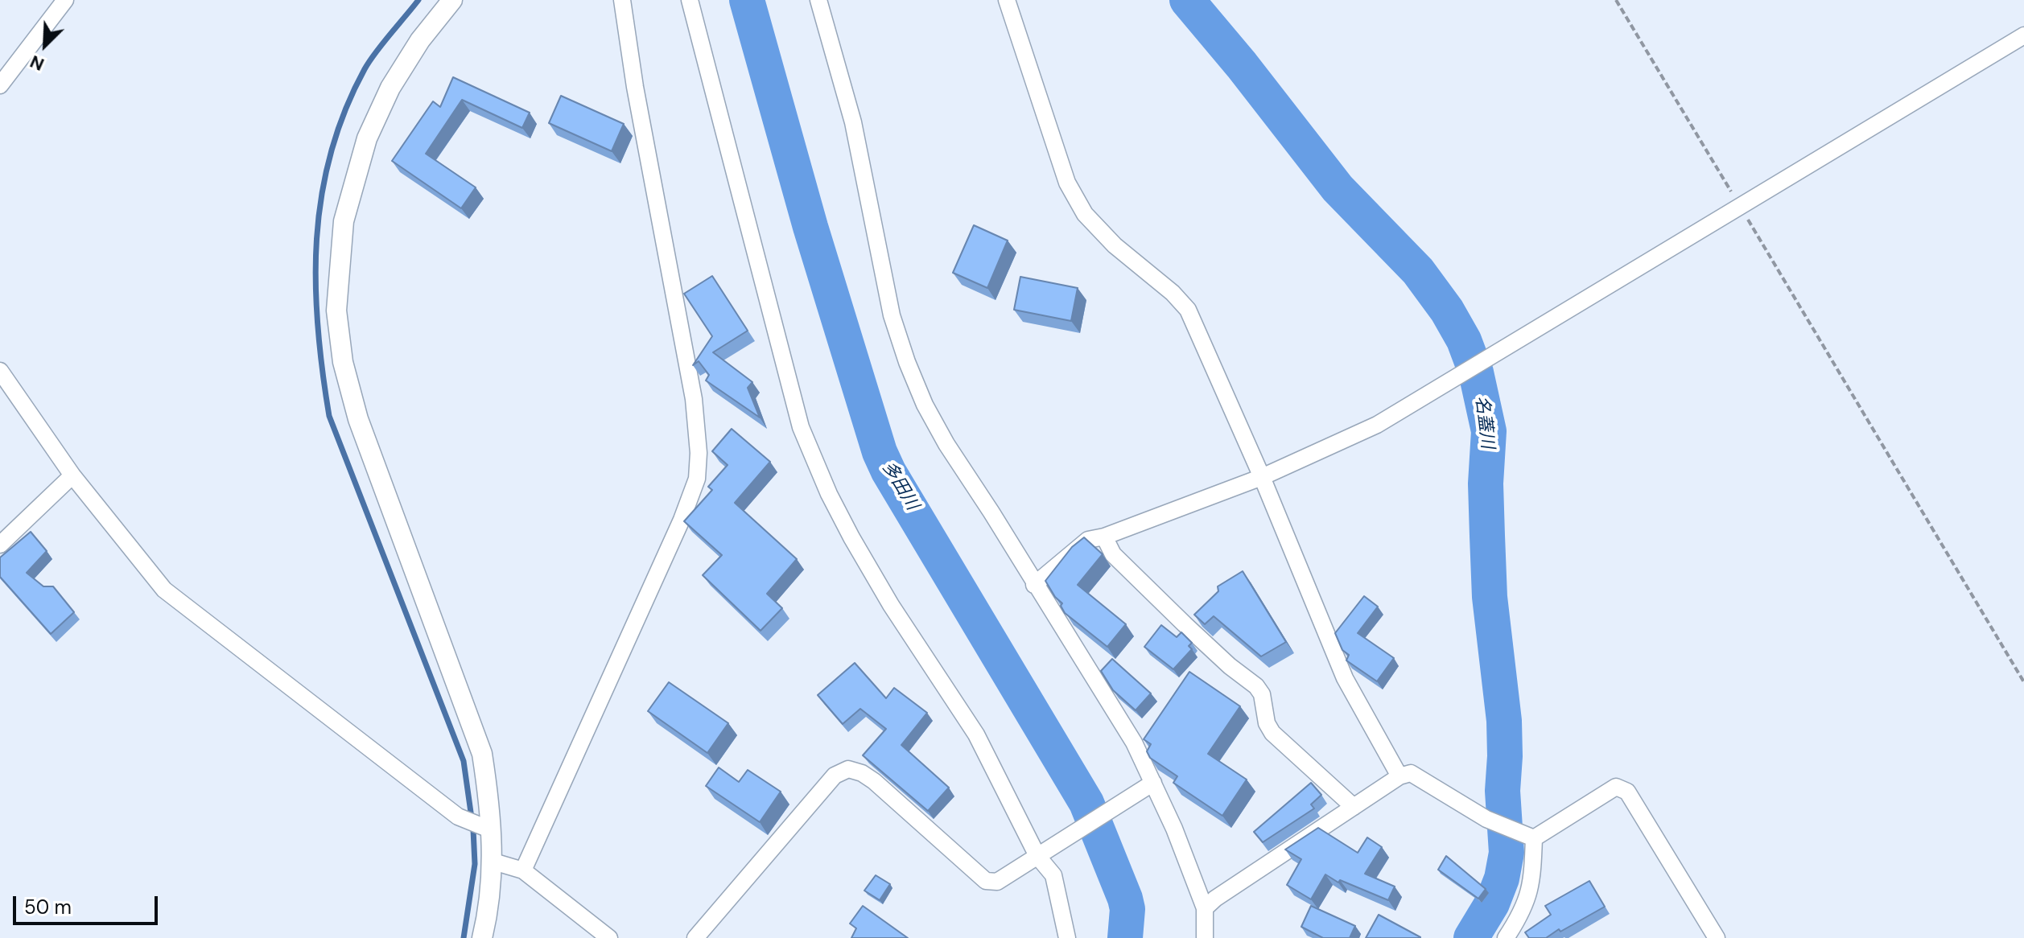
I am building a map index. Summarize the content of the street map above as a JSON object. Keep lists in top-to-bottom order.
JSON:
{
  "water": ["名蓋川", "多田川"],
  "scale_bar": "50 m",
  "north": "bottom left"
}
